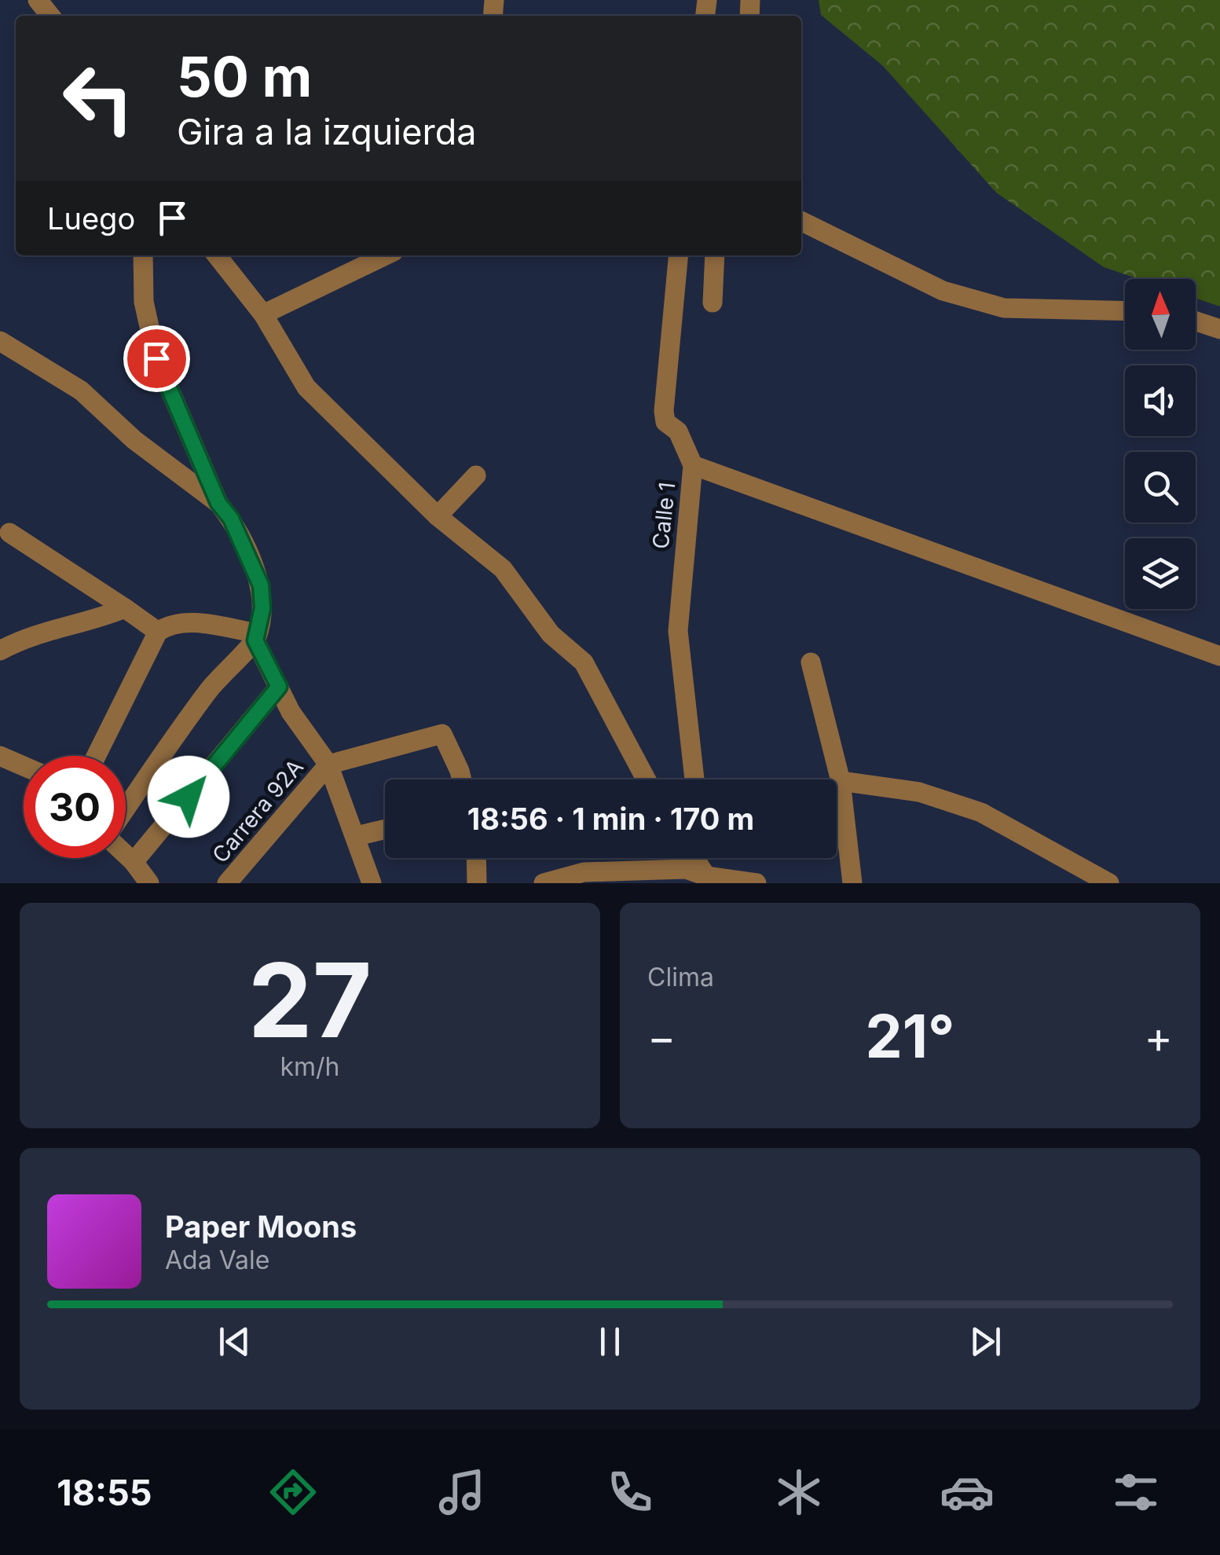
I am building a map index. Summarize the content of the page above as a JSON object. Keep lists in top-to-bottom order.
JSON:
{
  "streets": {
    "street": ["Calle 1", "Carrera 92A"]
  },
  "north": "top",
  "page": {
    "turn": ["50 m", "Gira a la izquierda"],
    "then": "Luego",
    "limit": "30",
    "trip": "18:56 · 1 min · 170 m",
    "tile": [
      ["27", "km/h"],
      "Clima"
    ],
    "heat": ["−", "21°", "+"],
    "song": ["Paper Moons", "Ada Vale"],
    "tabs": "18:55"
  }
}
